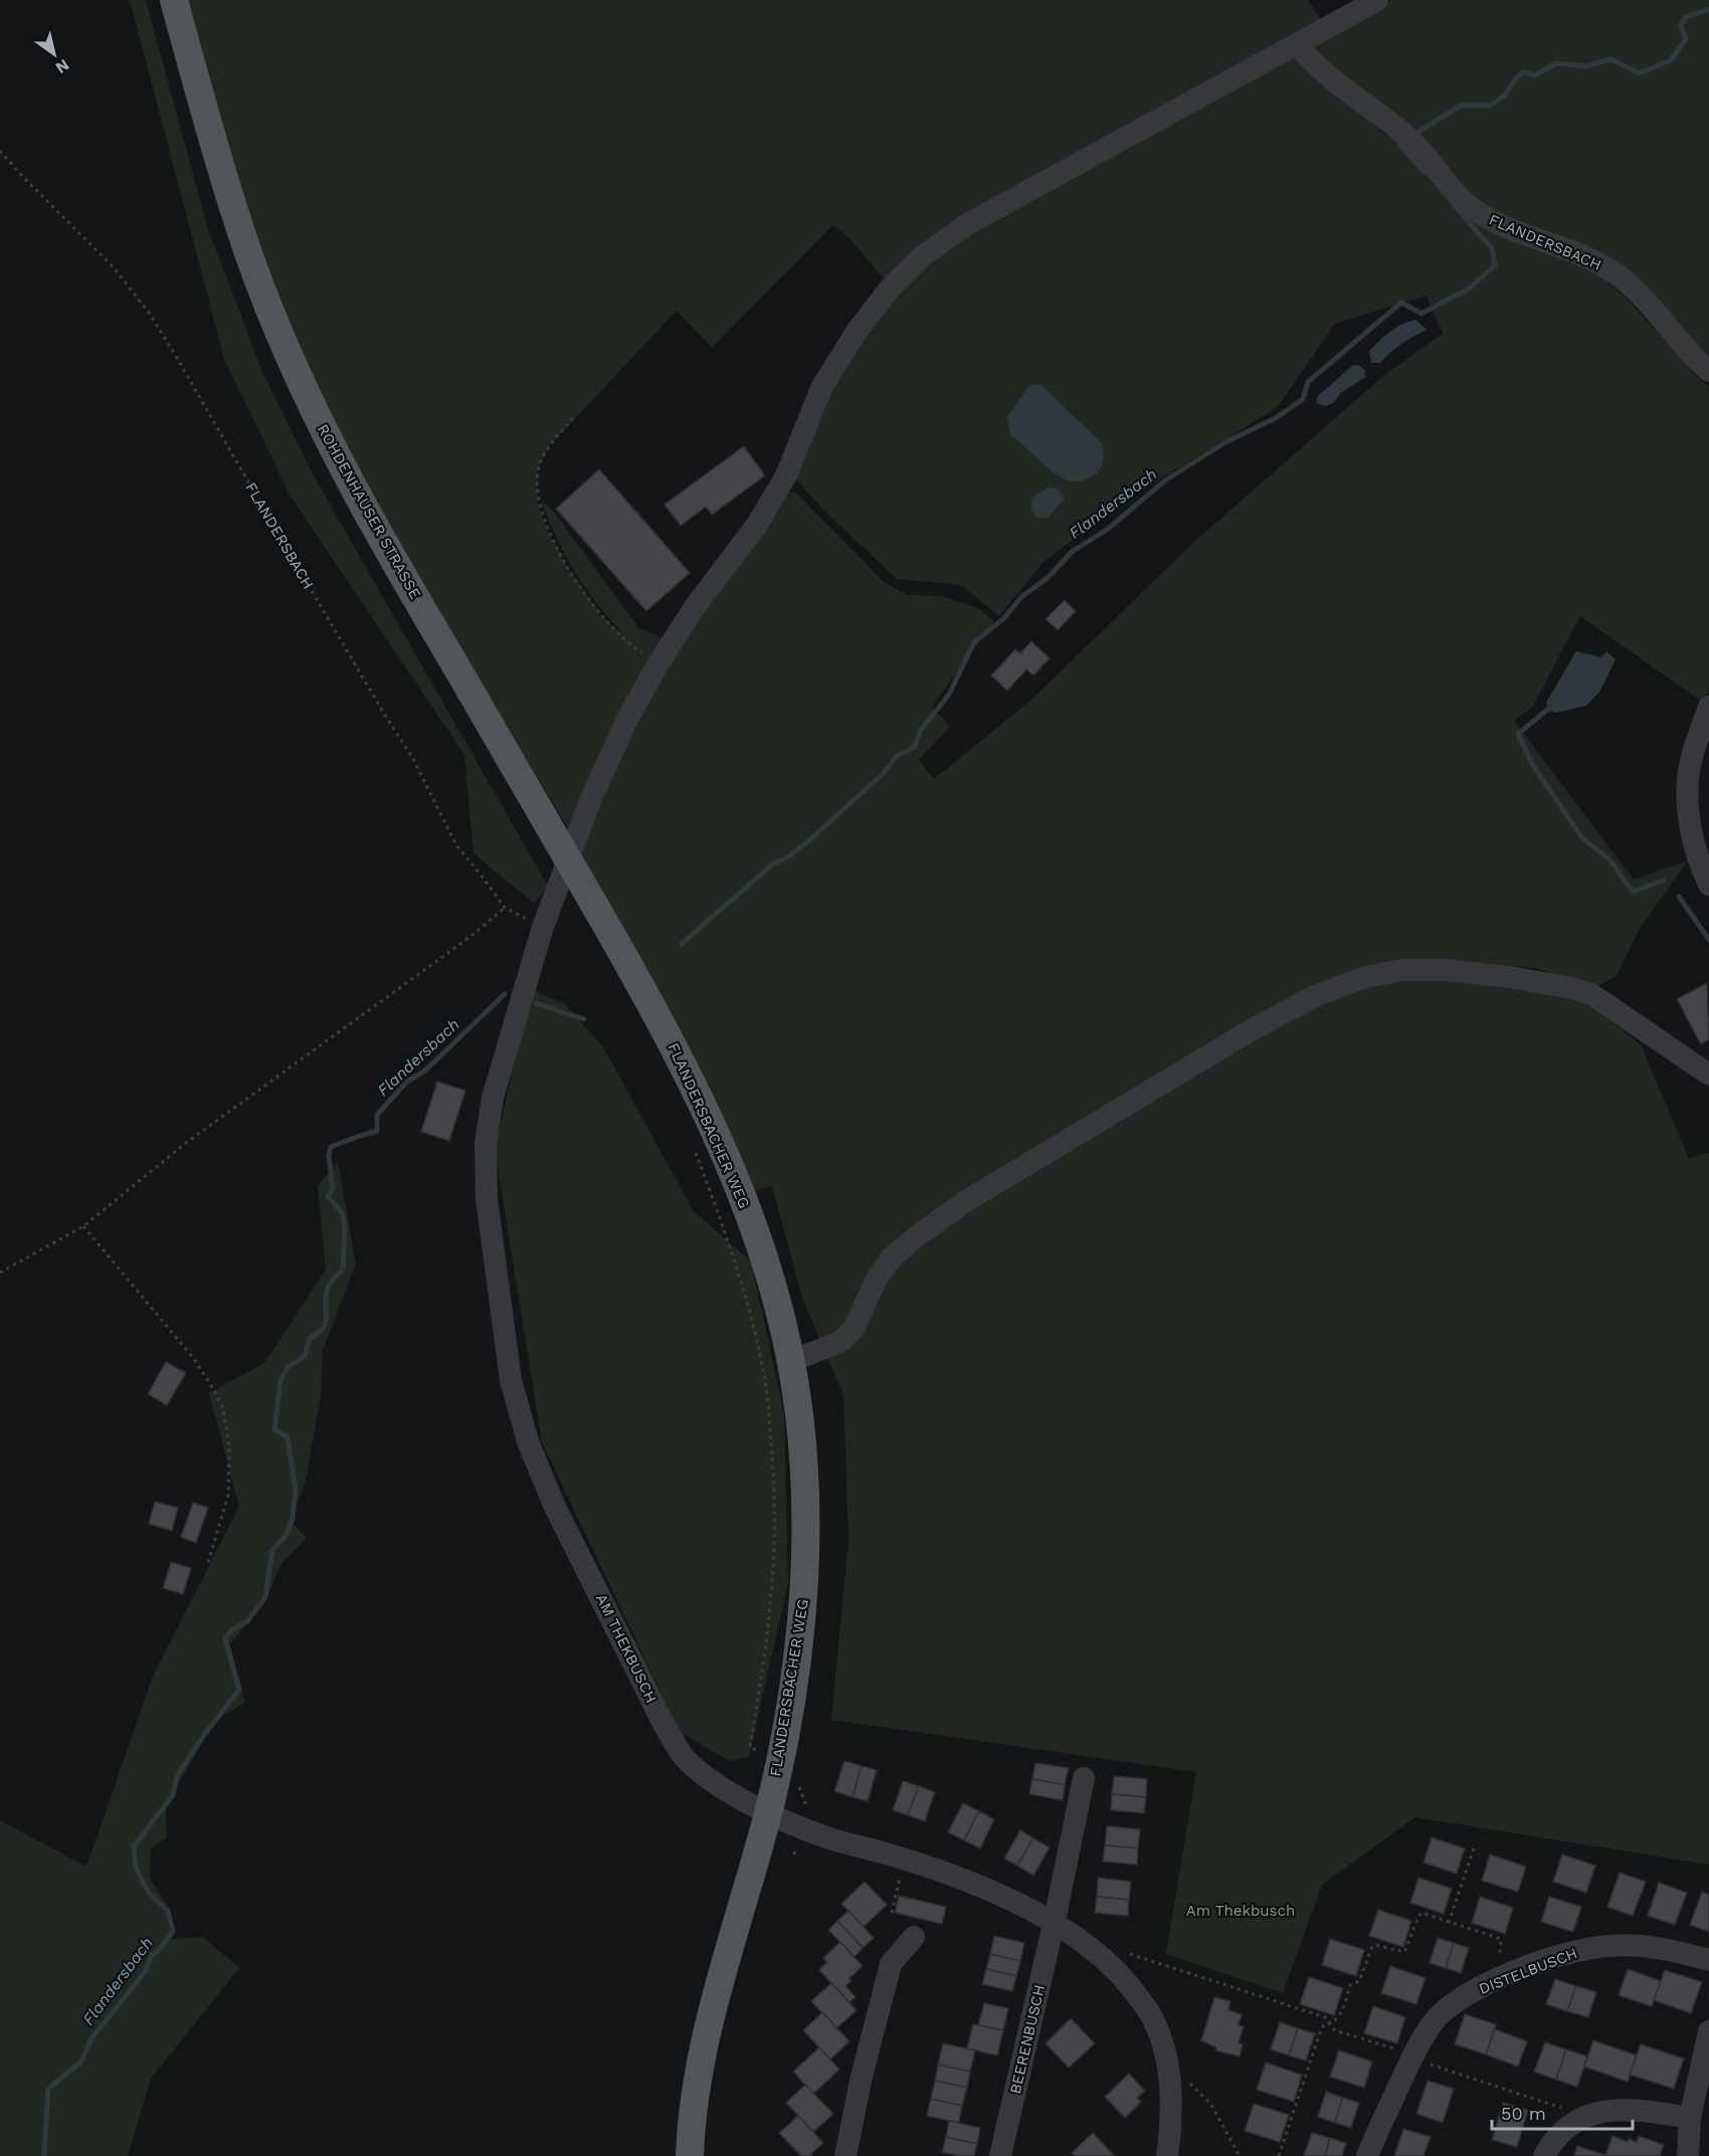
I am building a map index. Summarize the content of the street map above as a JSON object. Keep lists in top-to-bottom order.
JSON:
{
  "streets": {
    "main road": ["ROHDENHAUSER STRASSE", "FLANDERSBACHER WEG"],
    "street": [
      "FLANDERSBACH",
      "AM THEKBUSCH",
      "DISTELBUSCH",
      "BEERENBUSCH"
    ]
  },
  "crossings": [
    ["FLANDERSBACH", "AM THEKBUSCH"],
    ["ROHDENHAUSER STRASSE", "FLANDERSBACHER WEG"],
    ["FLANDERSBACHER WEG", "AM THEKBUSCH"],
    ["AM THEKBUSCH", "BEERENBUSCH"]
  ],
  "water": ["Flandersbach"],
  "parks": ["Am Thekbusch"],
  "scale_bar": "50 m",
  "north": "bottom right"
}
